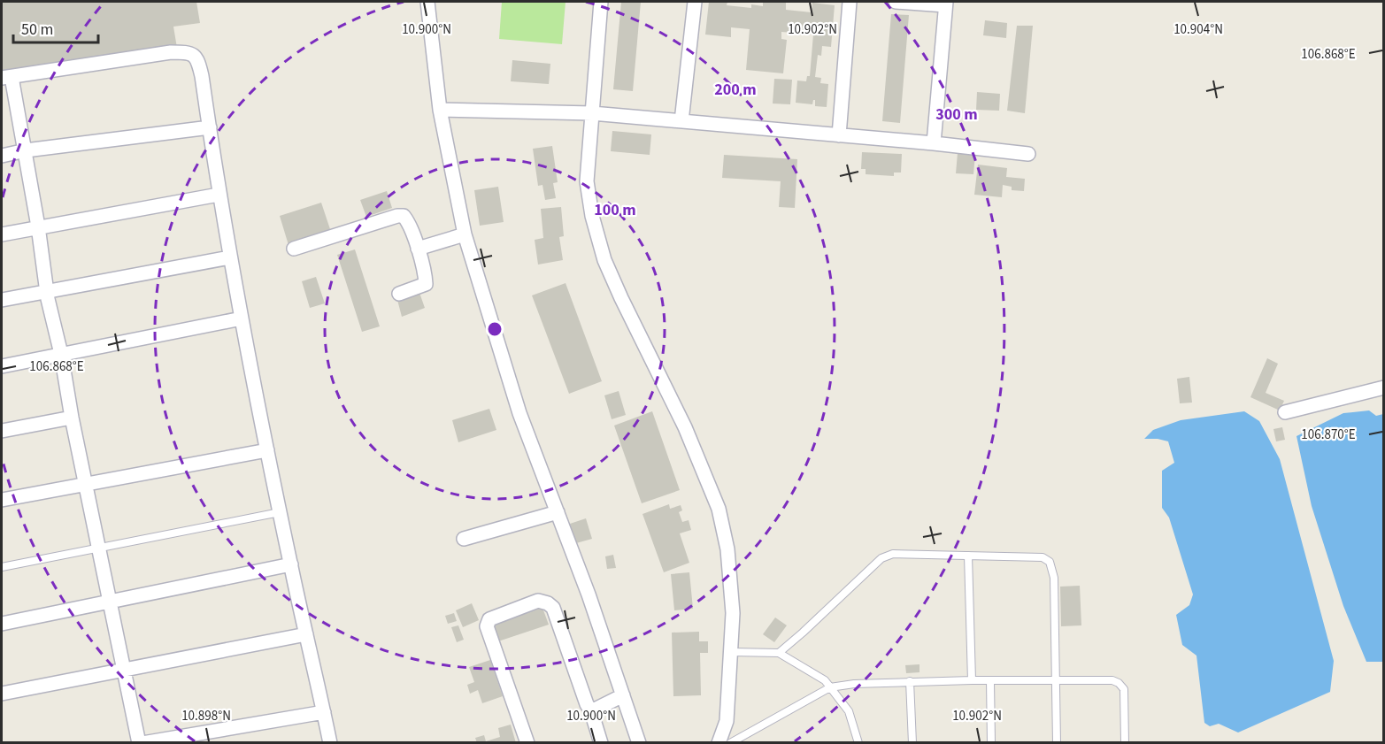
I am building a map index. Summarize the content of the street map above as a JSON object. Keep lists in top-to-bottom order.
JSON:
{
  "scale_bar": "50 m",
  "coordinates": [
    "10.900°N",
    "10.902°N",
    "10.904°N",
    "106.868°E",
    "106.870°E",
    "10.898°N"
  ],
  "rings": ["200 m", "300 m", "100 m"]
}
